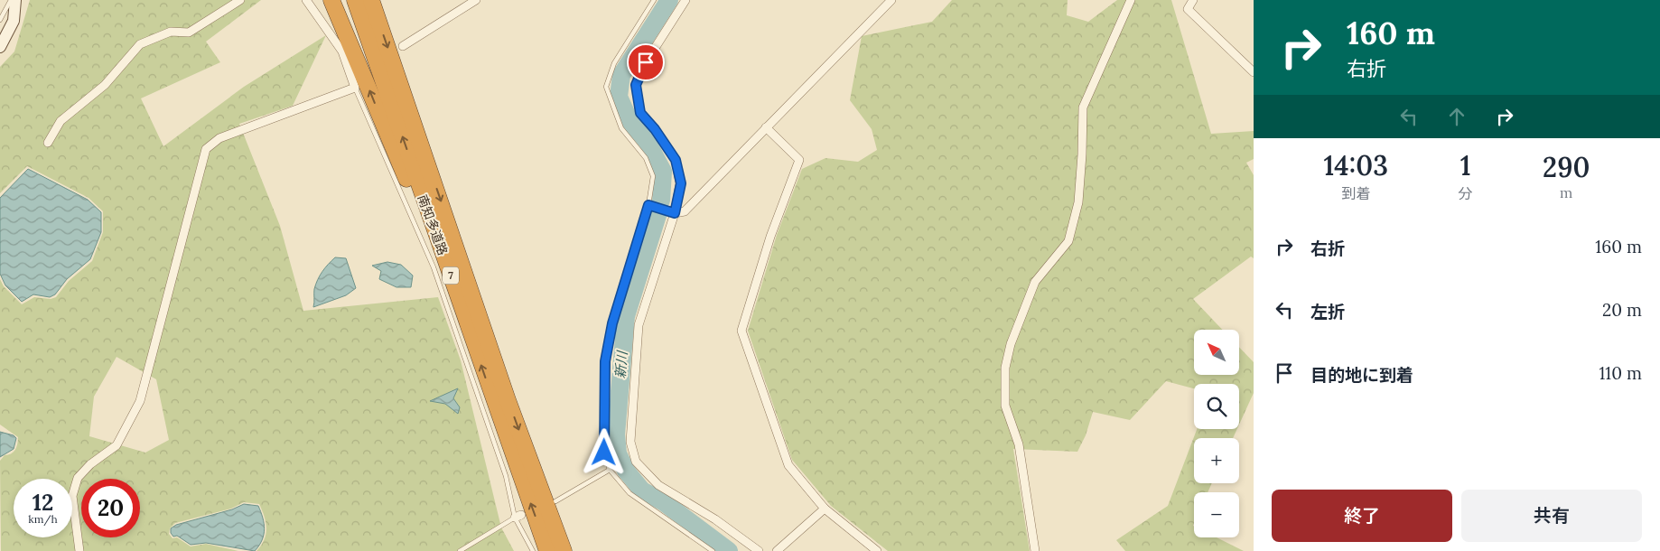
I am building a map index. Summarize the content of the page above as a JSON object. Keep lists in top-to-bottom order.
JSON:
{
  "streets": {
    "highway": ["南知多道路", "7"]
  },
  "water": ["新川"],
  "north": "top left",
  "page": {
    "turn": ["160 m", "右折"],
    "eta": [
      "14:03",
      "到着",
      "1",
      "分",
      "290",
      "m"
    ],
    "list": [
      {
        "name": "右折",
        "value": "160 m"
      },
      {
        "name": "左折",
        "value": "20 m"
      },
      {
        "name": "目的地に到着",
        "value": "110 m"
      }
    ],
    "map_buttons": ["+", "−"],
    "speed": "12 km/h",
    "limit": "20",
    "buttons": ["終了", "共有"]
  }
}
